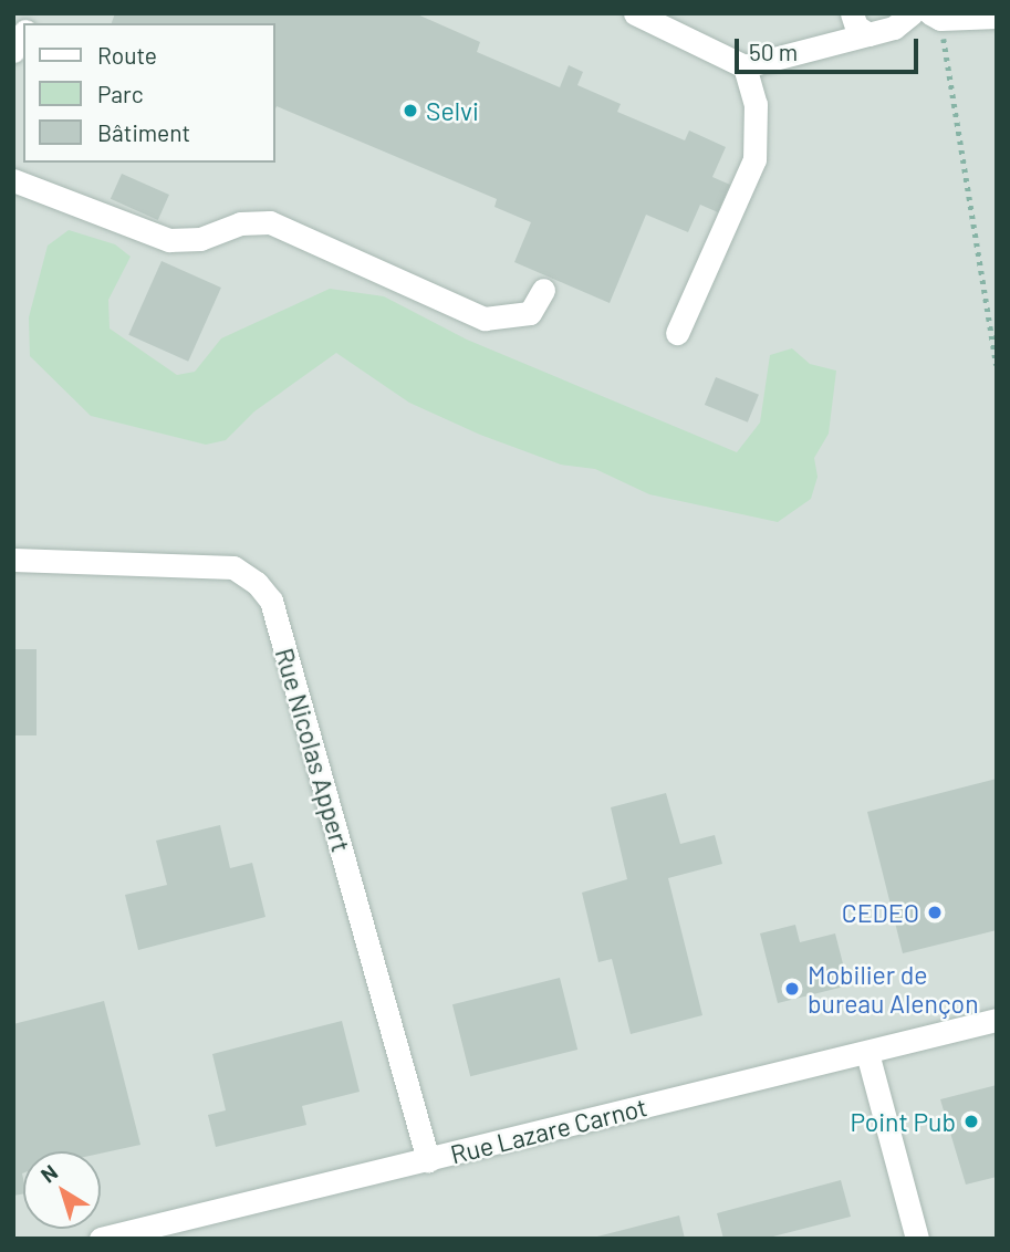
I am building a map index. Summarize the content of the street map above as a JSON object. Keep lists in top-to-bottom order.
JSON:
{
  "streets": {
    "street": ["Rue Nicolas Appert", "Rue Lazare Carnot"]
  },
  "crossings": [
    ["Rue Nicolas Appert", "Rue Lazare Carnot"]
  ],
  "places": [
    "Selvi",
    "CEDEO",
    "Mobilier de bureau Alençon",
    "Point Pub"
  ],
  "legend": ["Route", "Parc", "Bâtiment"],
  "scale_bar": "50 m",
  "north": "top left"
}
